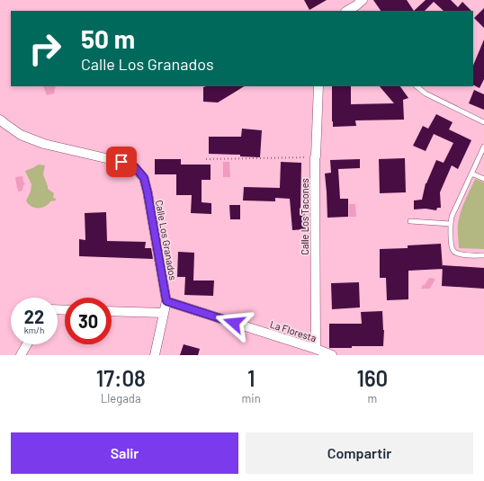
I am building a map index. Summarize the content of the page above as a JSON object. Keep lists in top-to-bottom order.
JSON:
{
  "streets": {
    "street": ["Calle Los Tacones", "Calle Los Granados", "La Floresta"]
  },
  "crossings": [
    ["Calle Los Tacones", "La Floresta"],
    ["Calle Los Granados", "La Floresta"]
  ],
  "page": {
    "turn": ["50 m", "Calle Los Granados"],
    "speed": "22 km/h",
    "limit": "30",
    "eta": [
      "17:08",
      "Llegada",
      "1",
      "min",
      "160",
      "m"
    ],
    "buttons": ["Salir", "Compartir"]
  }
}
